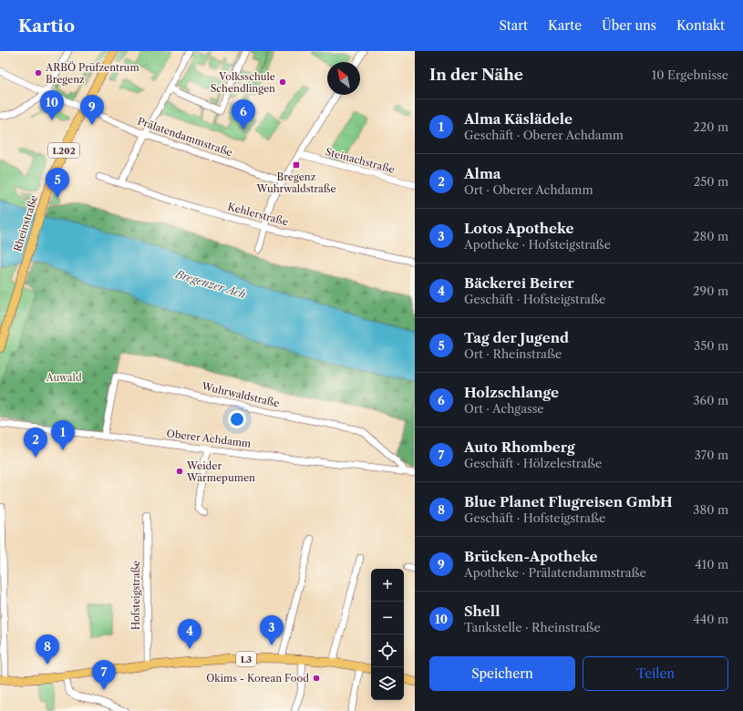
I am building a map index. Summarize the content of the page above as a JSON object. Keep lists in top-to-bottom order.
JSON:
{
  "streets": {
    "main road": ["L202", "Rheinstraße", "L3"],
    "street": [
      "Prälatendammstraße",
      "Steinachstraße",
      "Kehlerstraße",
      "Wuhrwaldstraße",
      "Oberer Achdamm",
      "Hofsteigstraße"
    ]
  },
  "crossings": [
    ["Prälatendammstraße", "Rheinstraße"],
    ["Wuhrwaldstraße", "Oberer Achdamm"],
    ["Hofsteigstraße", "L3"]
  ],
  "water": ["Bregenzer Ach"],
  "parks": ["Auwald"],
  "places": {
    "other": [
      "ARBÖ Prüfzentrum Bregenz",
      "Volksschule Schendlingen",
      "Weider Wärmepumen",
      "Okims - Korean Food"
    ],
    "transit": ["Bregenz Wuhrwaldstraße"]
  },
  "north": "top left",
  "page": {
    "header": "Kartio",
    "nav": [
      "Start",
      "Karte",
      "Über uns",
      "Kontakt"
    ],
    "heading": ["In der Nähe", "10 Ergebnisse"],
    "pins": [
      "10",
      "9",
      "6",
      "5",
      "1",
      "2",
      "3",
      "4",
      "8",
      "7"
    ],
    "list": [
      {
        "mark": "1",
        "name": "Alma Käslädele",
        "note": "Geschäft · Oberer Achdamm",
        "value": "220 m"
      },
      {
        "mark": "2",
        "name": "Alma",
        "note": "Ort · Oberer Achdamm",
        "value": "250 m"
      },
      {
        "mark": "3",
        "name": "Lotos Apotheke",
        "note": "Apotheke · Hofsteigstraße",
        "value": "280 m"
      },
      {
        "mark": "4",
        "name": "Bäckerei Beirer",
        "note": "Geschäft · Hofsteigstraße",
        "value": "290 m"
      },
      {
        "mark": "5",
        "name": "Tag der Jugend",
        "note": "Ort · Rheinstraße",
        "value": "350 m"
      },
      {
        "mark": "6",
        "name": "Holzschlange",
        "note": "Ort · Achgasse",
        "value": "360 m"
      },
      {
        "mark": "7",
        "name": "Auto Rhomberg",
        "note": "Geschäft · Hölzelestraße",
        "value": "370 m"
      },
      {
        "mark": "8",
        "name": "Blue Planet Flugreisen GmbH",
        "note": "Geschäft · Hofsteigstraße",
        "value": "380 m"
      },
      {
        "mark": "9",
        "name": "Brücken-Apotheke",
        "note": "Apotheke · Prälatendammstraße",
        "value": "410 m"
      },
      {
        "mark": "10",
        "name": "Shell",
        "note": "Tankstelle · Rheinstraße",
        "value": "440 m"
      }
    ],
    "map_buttons": ["+", "−"],
    "buttons": ["Speichern", "Teilen"]
  }
}
